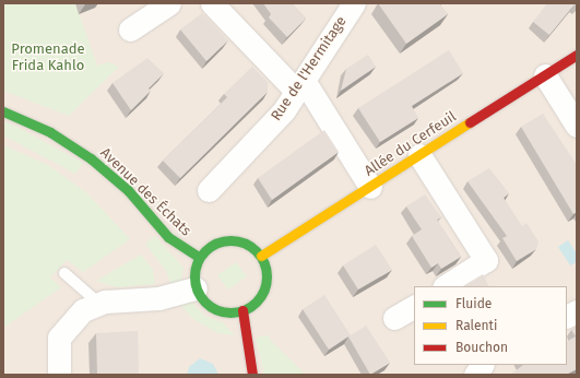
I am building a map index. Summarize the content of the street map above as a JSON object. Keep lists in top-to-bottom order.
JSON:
{
  "streets": {
    "street": ["Rue de l'Hermitage", "Allée du Cerfeuil", "Avenue des Échats"]
  },
  "crossings": [
    ["Allée du Cerfeuil", "Avenue des Échats"]
  ],
  "parks": ["Promenade Frida Kahlo"],
  "legend": ["Fluide", "Ralenti", "Bouchon"]
}
